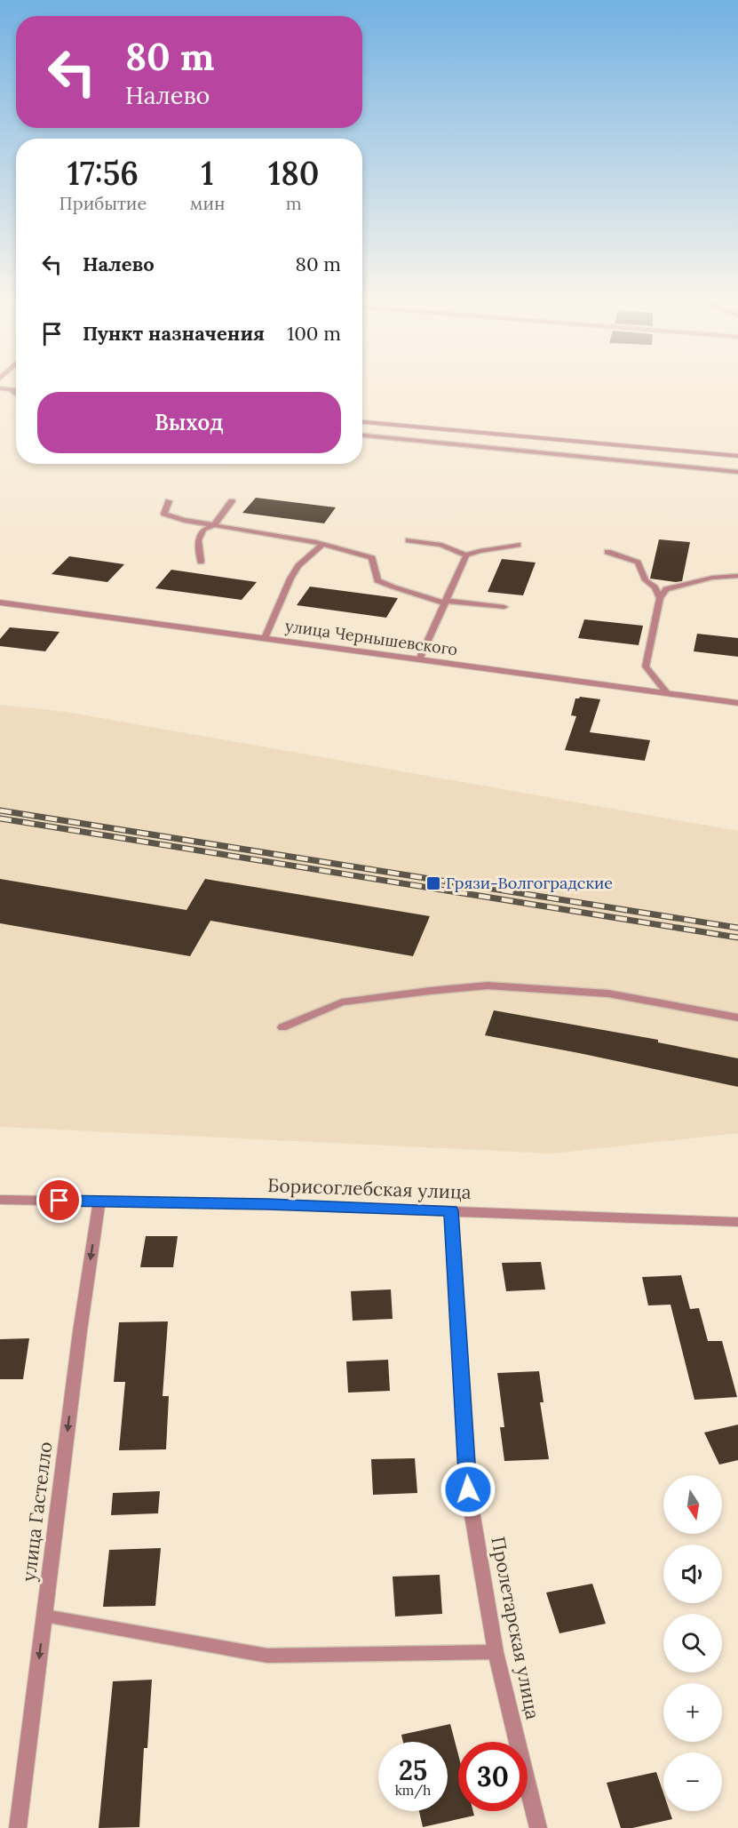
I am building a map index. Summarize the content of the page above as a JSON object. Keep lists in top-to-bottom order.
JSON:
{
  "streets": {
    "street": [
      "улица Чернышевского",
      "Борисоглебская улица",
      "улица Гастелло",
      "Пролетарская улица"
    ]
  },
  "crossings": [
    ["Борисоглебская улица", "улица Гастелло"],
    ["Борисоглебская улица", "Пролетарская улица"]
  ],
  "one_way": ["улица Гастелло"],
  "places": {
    "transit": ["Грязи-Волгоградские"]
  },
  "north": "bottom",
  "page": {
    "turn": ["80 m", "Налево"],
    "eta": [
      "17:56",
      "Прибытие",
      "1",
      "мин",
      "180",
      "m"
    ],
    "list": [
      {
        "name": "Налево",
        "value": "80 m"
      },
      {
        "name": "Пункт назначения",
        "value": "100 m"
      }
    ],
    "buttons": "Выход",
    "map_buttons": ["+", "−"],
    "speed": "25 km/h",
    "limit": "30"
  }
}
